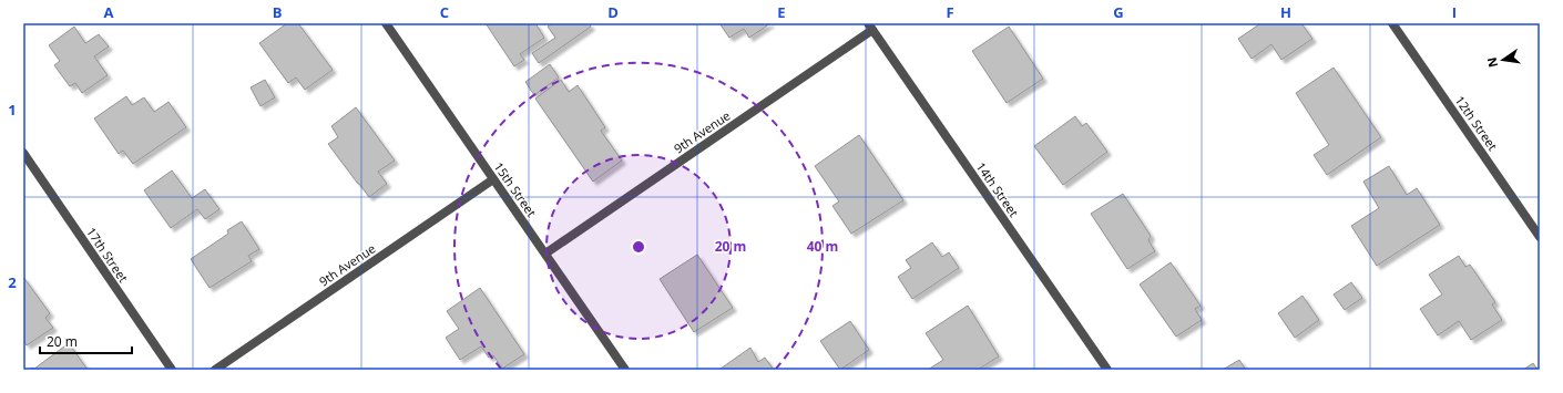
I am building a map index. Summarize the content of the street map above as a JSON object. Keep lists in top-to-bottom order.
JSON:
{
  "streets": {
    "street": [
      "12th Street",
      "9th Avenue",
      "15th Street",
      "14th Street",
      "17th Street"
    ]
  },
  "crossings": [
    ["9th Avenue", "15th Street"],
    ["9th Avenue", "14th Street"]
  ],
  "scale_bar": "20 m",
  "north": "left",
  "grid": {
    "columns": [
      "A",
      "B",
      "C",
      "D",
      "E",
      "F",
      "G",
      "H",
      "I"
    ],
    "rows": ["1", "2"]
  },
  "rings": ["20 m", "40 m"]
}
